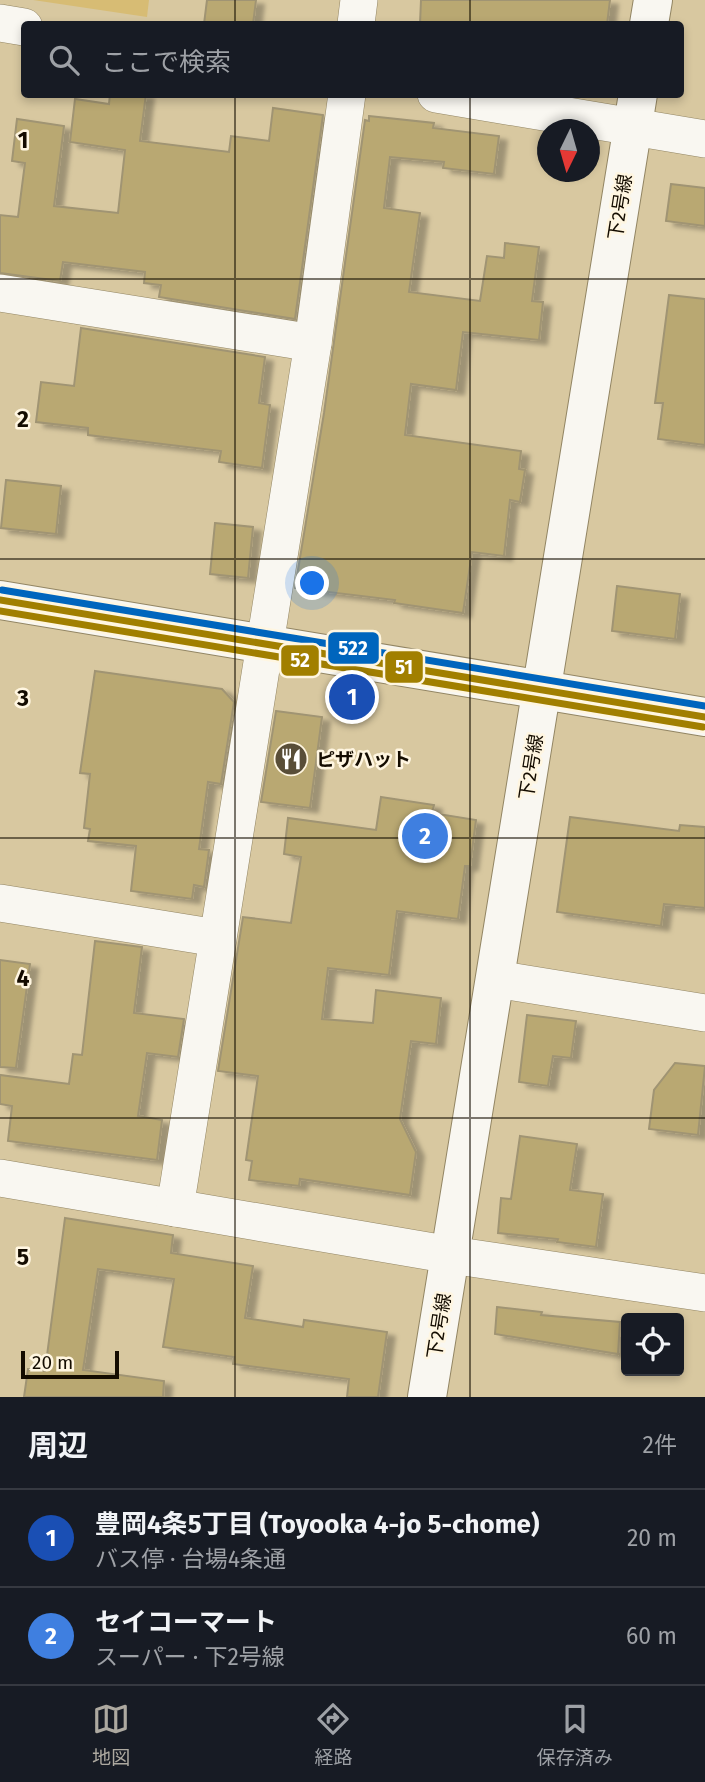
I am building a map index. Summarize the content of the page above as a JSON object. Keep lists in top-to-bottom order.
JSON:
{
  "streets": {
    "street": ["下2号線"]
  },
  "places": {
    "restaurant": ["ピザハット"]
  },
  "lines": ["transit line 522", "transit line 51", "transit line 52"],
  "scale_bar": "20 m",
  "north": "bottom",
  "page": {
    "search": "ここで検索",
    "pins": ["1", "2"],
    "scale": "20 m",
    "heading": ["周辺", "2件"],
    "list": [
      {
        "mark": "1",
        "name": "豊岡4条5丁目 (Toyooka 4-jo 5-chome)",
        "note": "バス停 · 台場4条通",
        "value": "20 m"
      },
      {
        "mark": "2",
        "name": "セイコーマート",
        "note": "スーパー · 下2号線",
        "value": "60 m"
      }
    ],
    "nav": ["地図", "経路", "保存済み"]
  },
  "grid": {
    "rows": [
      "1",
      "2",
      "3",
      "4",
      "5"
    ]
  }
}
